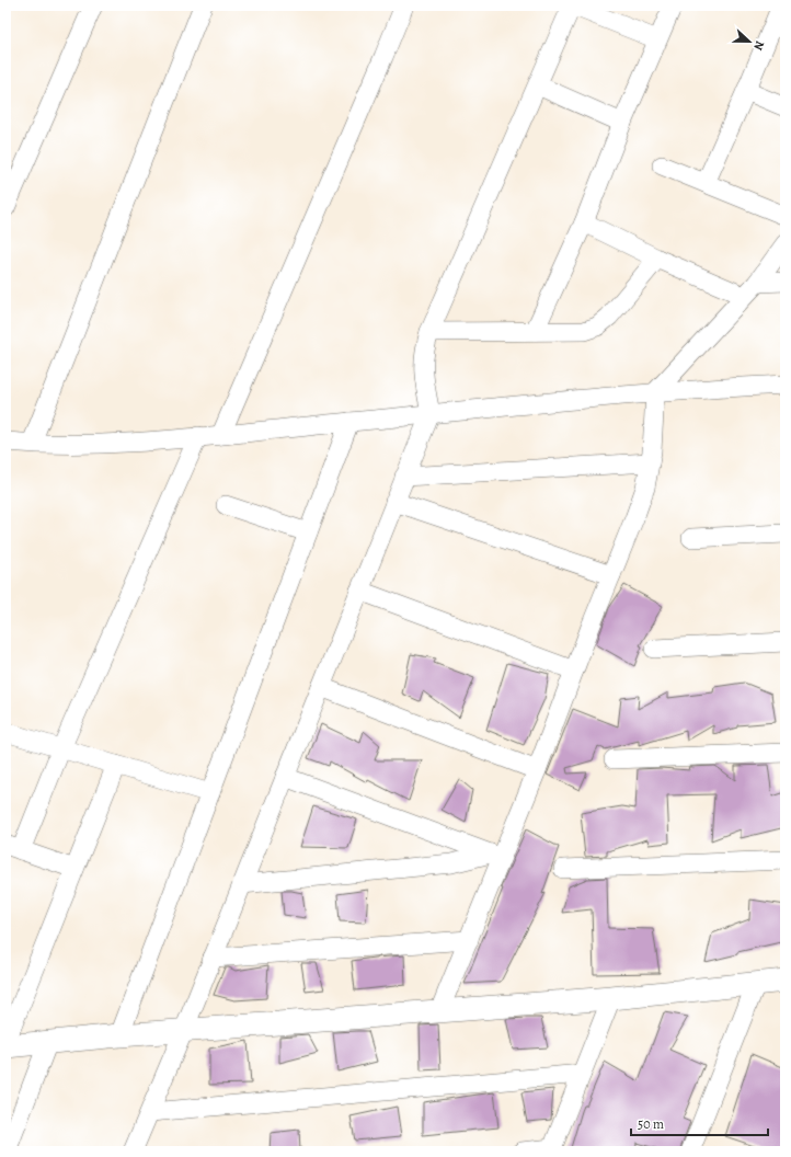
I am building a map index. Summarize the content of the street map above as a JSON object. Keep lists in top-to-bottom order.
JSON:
{
  "scale_bar": "50 m",
  "north": "right"
}
